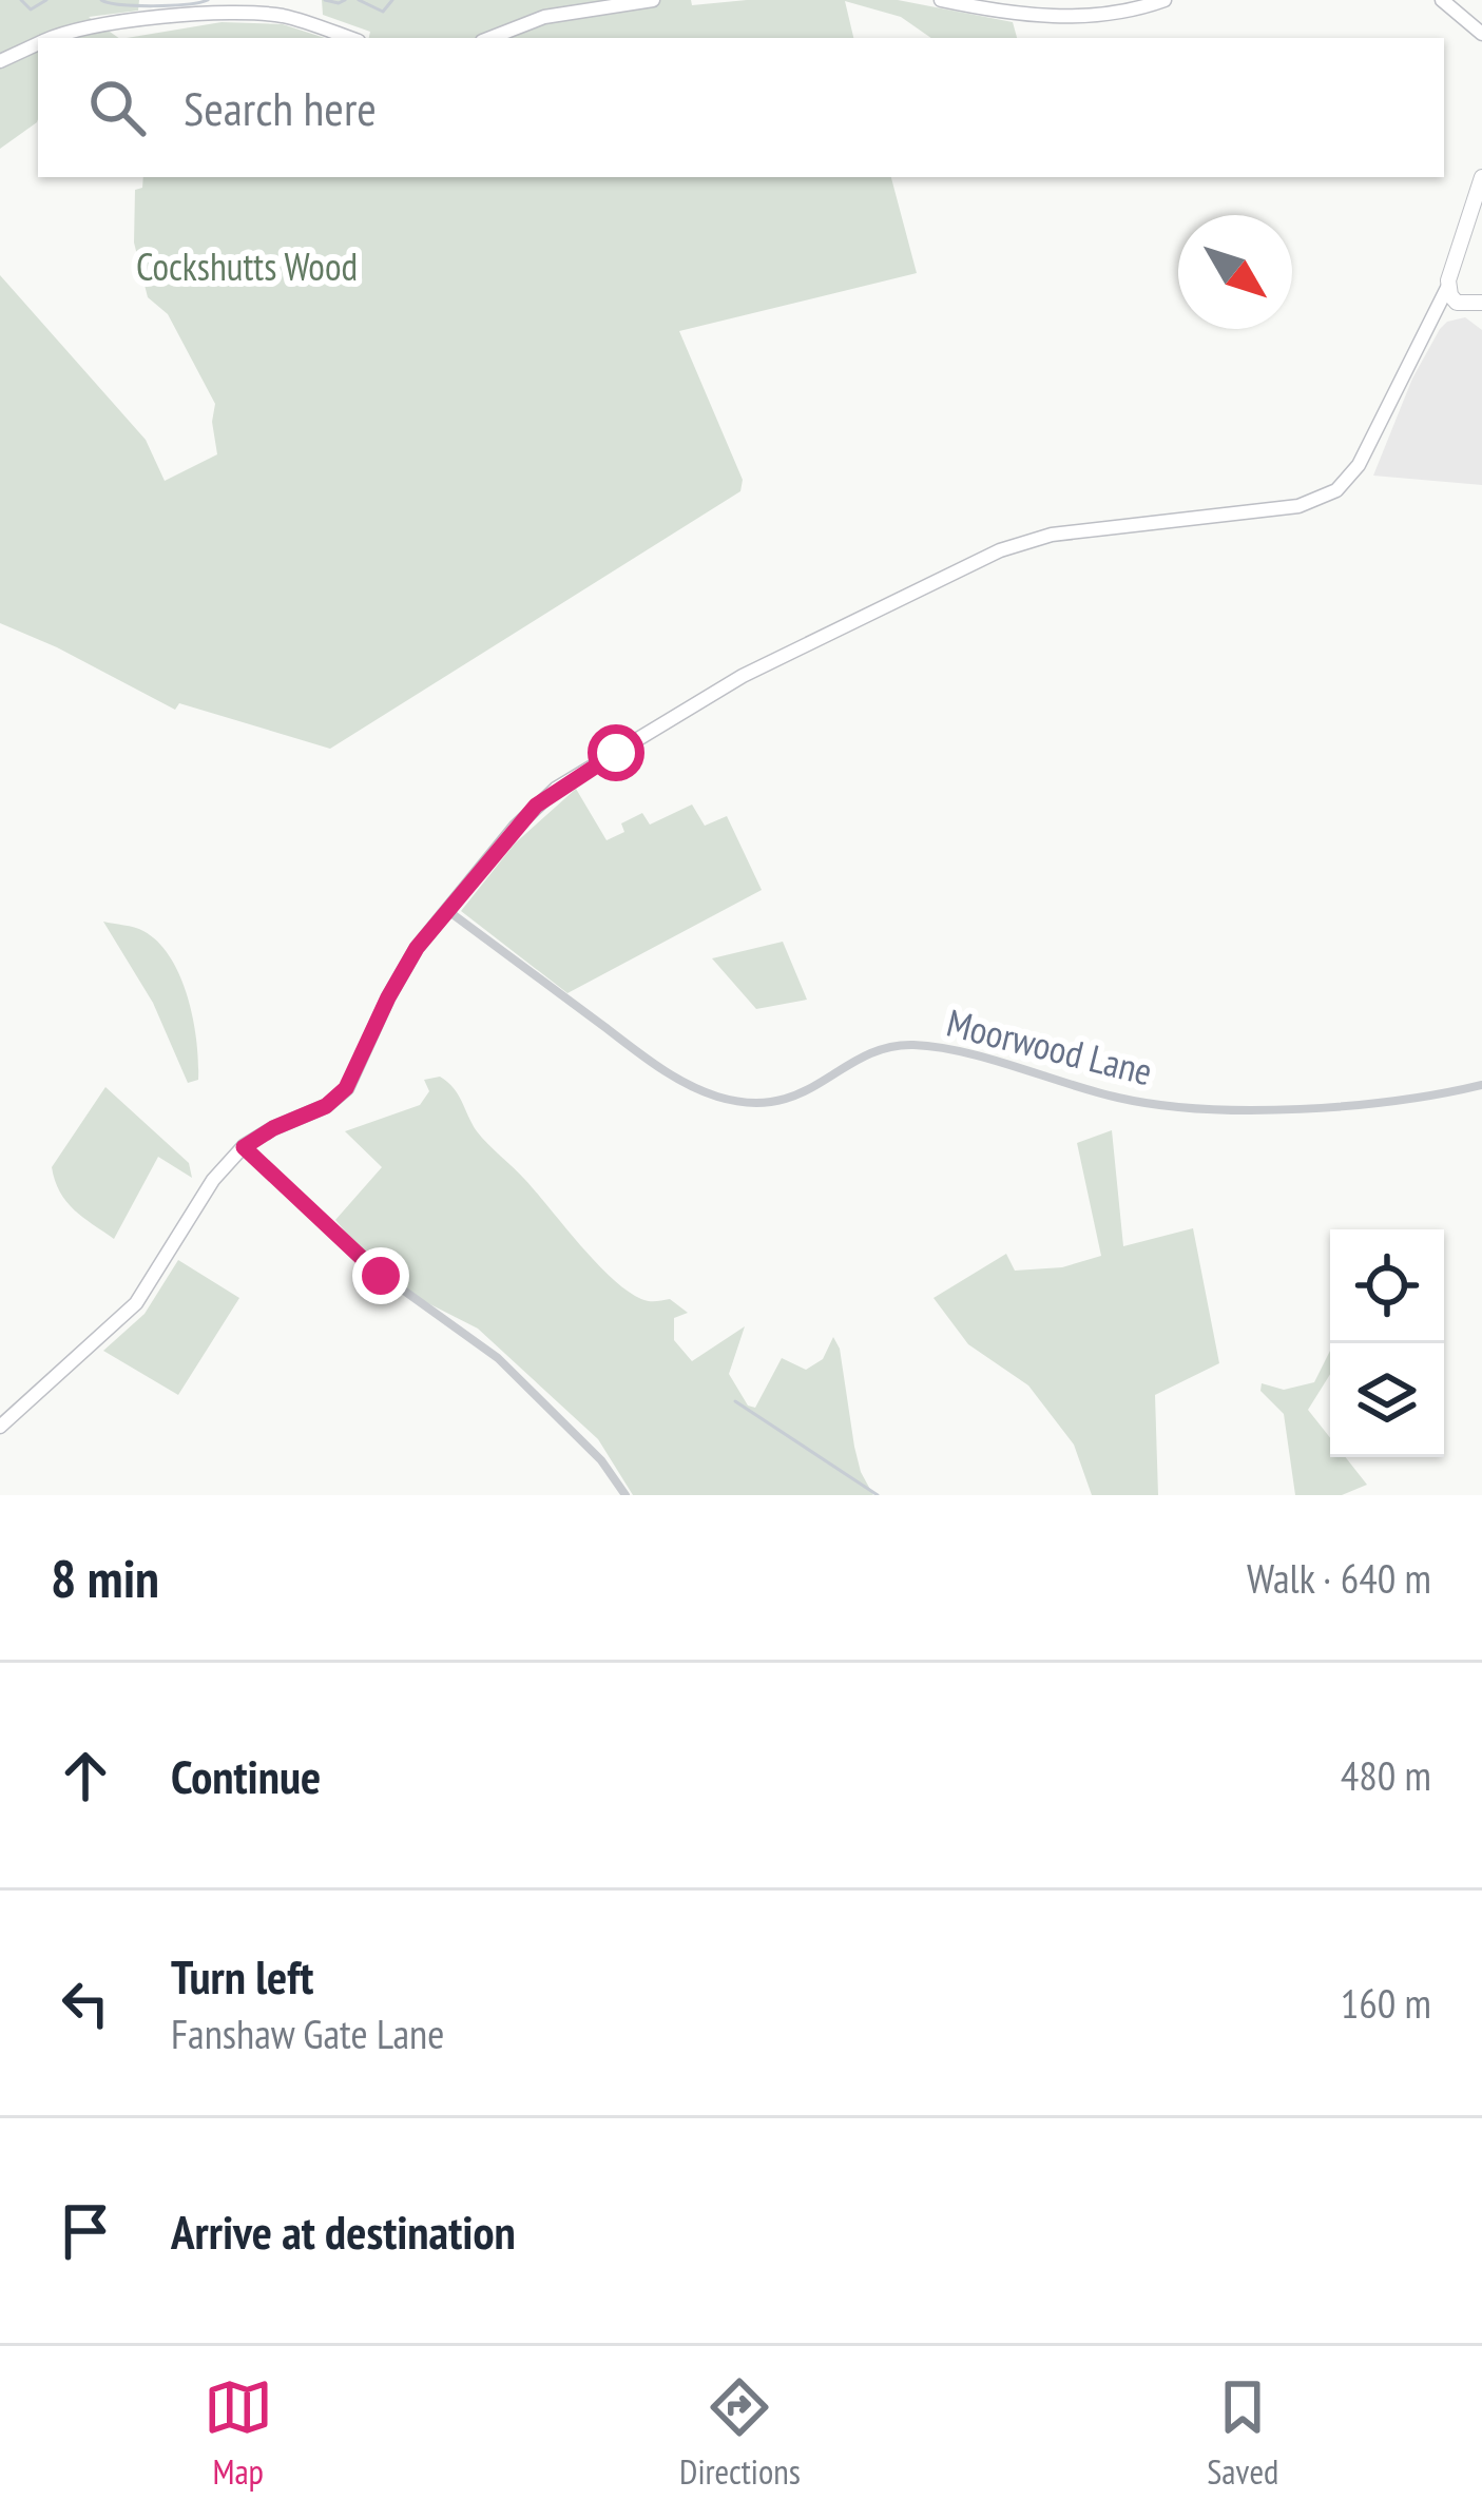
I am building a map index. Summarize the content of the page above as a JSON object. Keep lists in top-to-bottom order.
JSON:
{
  "streets": {
    "street": ["Moorwood Lane"]
  },
  "parks": ["Cockshutts Wood"],
  "north": "bottom right",
  "page": {
    "search": "Search here",
    "heading": ["8 min", "Walk · 640 m"],
    "list": [
      ["Continue", "480 m"],
      ["Turn left", "Fanshaw Gate Lane", "160 m"],
      "Arrive at destination"
    ],
    "nav": ["Map", "Directions", "Saved"]
  }
}
